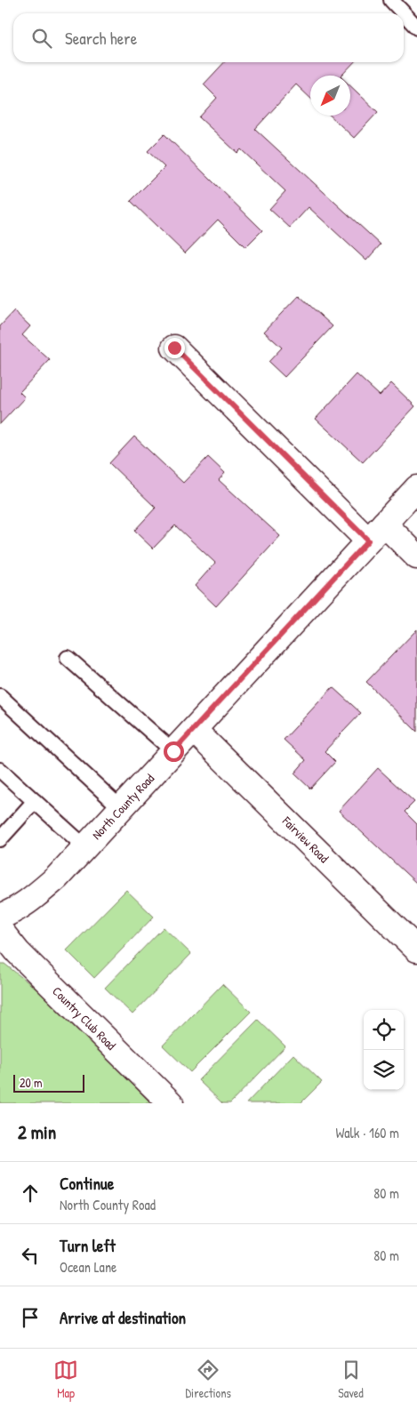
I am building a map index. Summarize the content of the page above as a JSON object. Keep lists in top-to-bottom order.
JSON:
{
  "streets": {
    "street": ["North County Road", "Fairview Road", "Country Club Road"]
  },
  "crossings": [
    ["North County Road", "Fairview Road"]
  ],
  "scale_bar": "20 m",
  "north": "bottom left",
  "page": {
    "search": "Search here",
    "scale": "20 m",
    "heading": ["2 min", "Walk · 160 m"],
    "list": [
      ["Continue", "North County Road", "80 m"],
      ["Turn left", "Ocean Lane", "80 m"],
      "Arrive at destination"
    ],
    "nav": ["Map", "Directions", "Saved"]
  }
}
